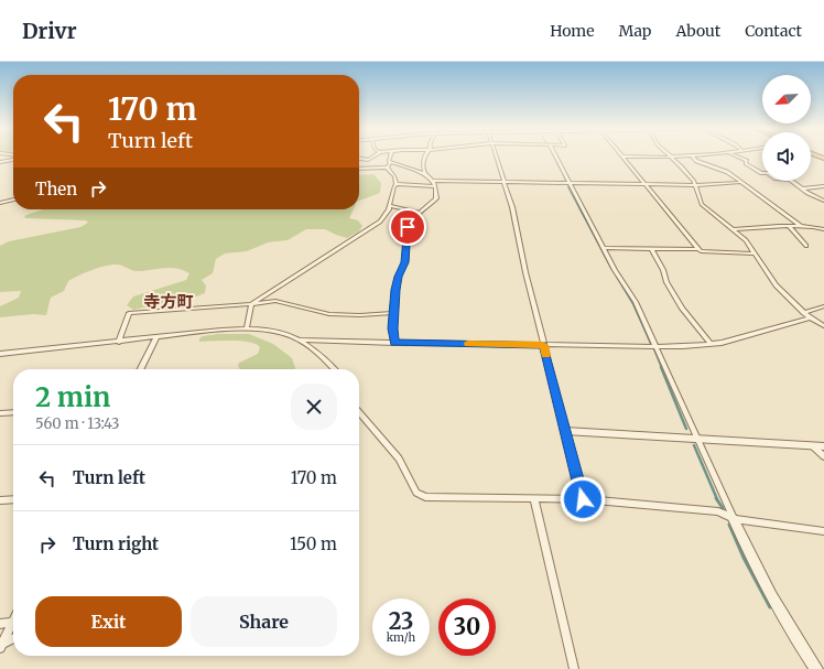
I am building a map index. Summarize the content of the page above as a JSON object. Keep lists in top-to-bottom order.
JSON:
{
  "districts": ["寺方町"],
  "north": "bottom left",
  "page": {
    "header": "Drivr",
    "nav": [
      "Home",
      "Map",
      "About",
      "Contact"
    ],
    "turn": ["170 m", "Turn left"],
    "then": "Then",
    "heading": ["2 min", "560 m · 13:43"],
    "list": [
      {
        "name": "Turn left",
        "value": "170 m"
      },
      {
        "name": "Turn right",
        "value": "150 m"
      }
    ],
    "buttons": ["Exit", "Share"],
    "speed": "23 km/h",
    "limit": "30"
  }
}
